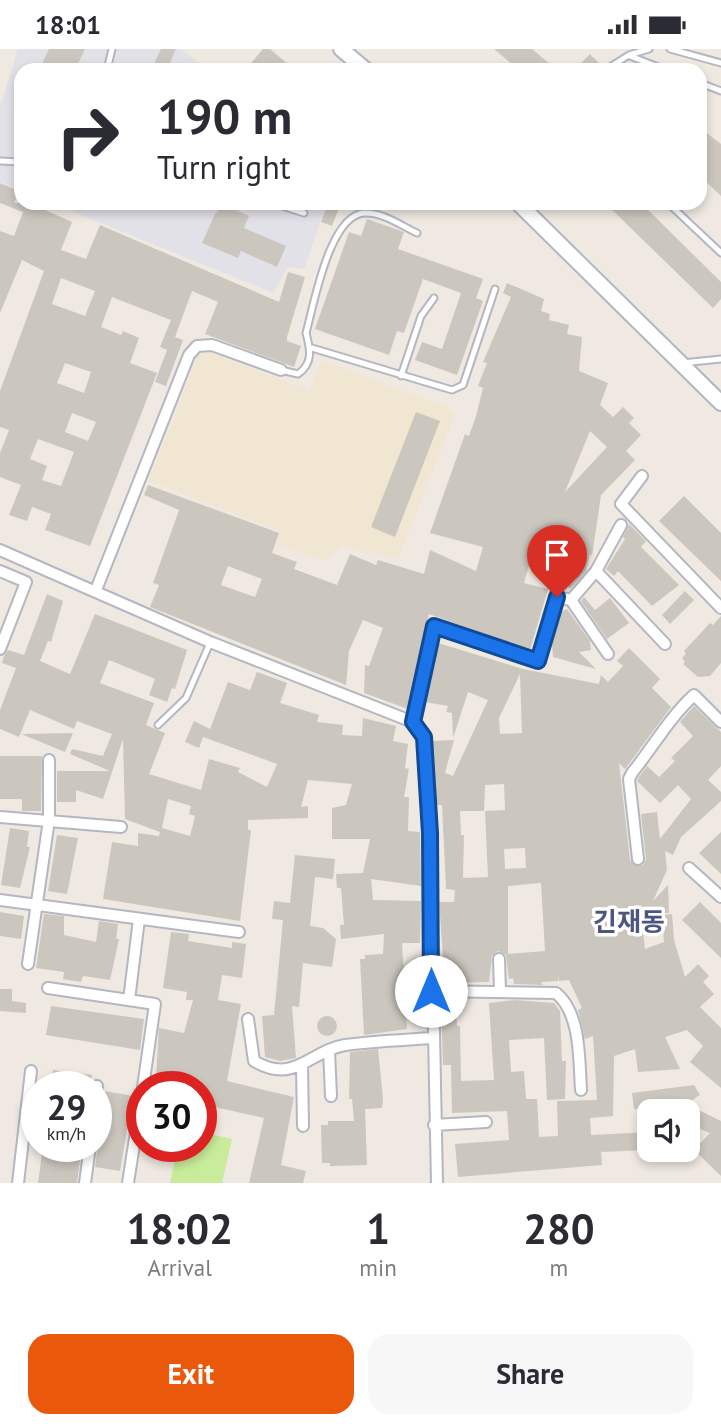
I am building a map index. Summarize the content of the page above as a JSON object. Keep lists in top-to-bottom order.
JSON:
{
  "districts": ["긴재동"],
  "page": {
    "status": "18:01",
    "turn": ["190 m", "Turn right"],
    "speed": "29 km/h",
    "limit": "30",
    "eta": [
      "18:02",
      "Arrival",
      "1",
      "min",
      "280",
      "m"
    ],
    "buttons": ["Exit", "Share"]
  }
}
